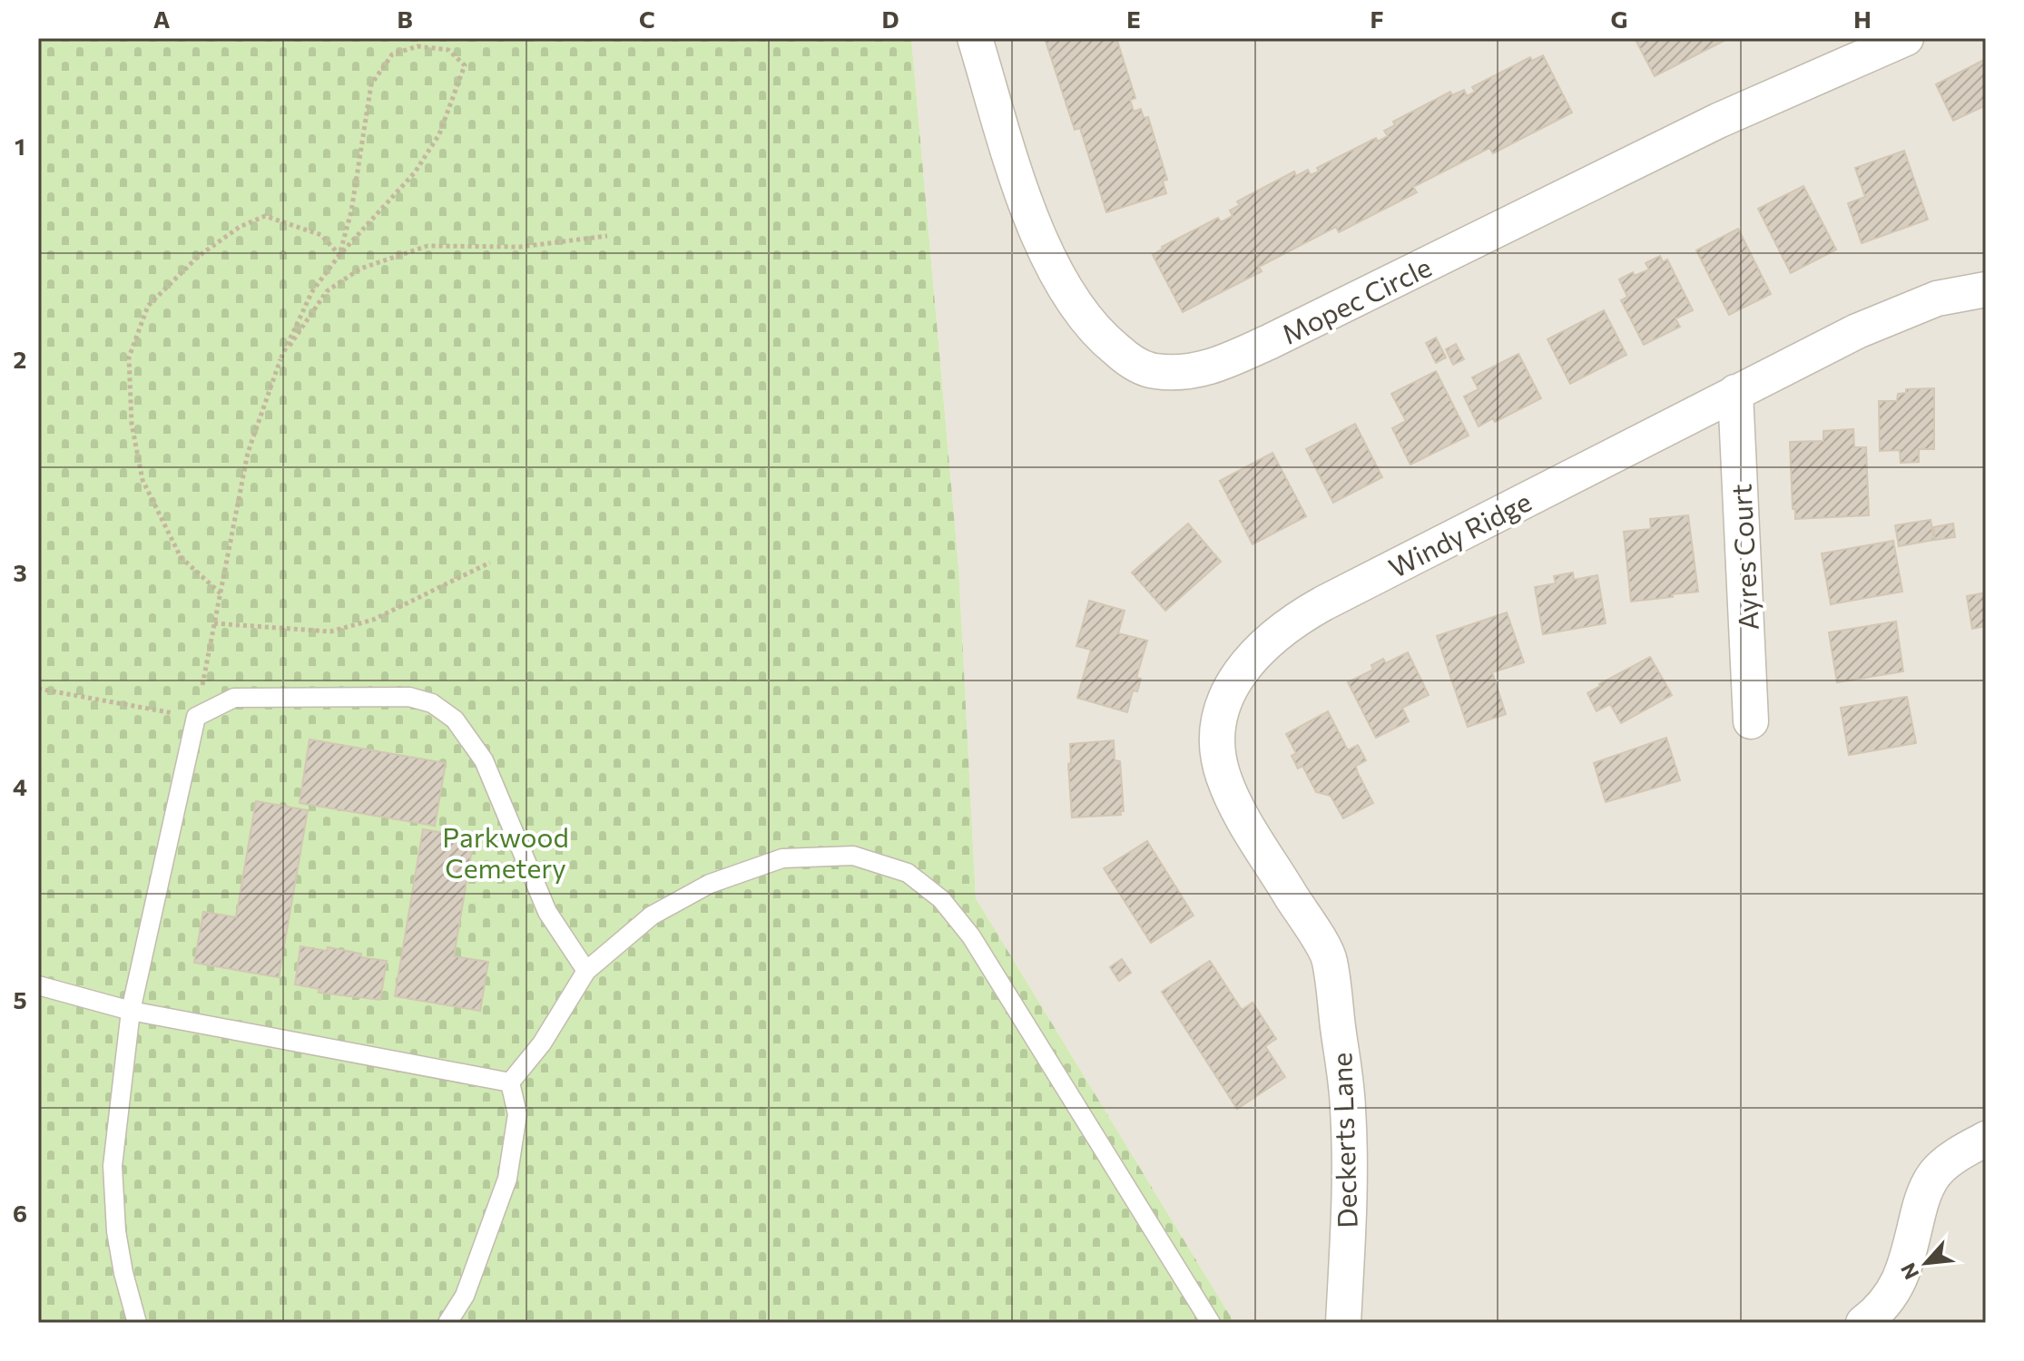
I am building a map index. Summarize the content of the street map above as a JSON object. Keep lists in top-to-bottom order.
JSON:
{
  "streets": {
    "street": [
      "Mopec Circle",
      "Windy Ridge",
      "Ayres Court",
      "Deckerts Lane"
    ]
  },
  "crossings": [
    ["Windy Ridge", "Ayres Court"],
    ["Windy Ridge", "Deckerts Lane"]
  ],
  "parks": ["Parkwood Cemetery"],
  "north": "bottom left",
  "grid": {
    "columns": [
      "A",
      "B",
      "C",
      "D",
      "E",
      "F",
      "G",
      "H"
    ],
    "rows": [
      "1",
      "2",
      "3",
      "4",
      "5",
      "6"
    ]
  }
}
